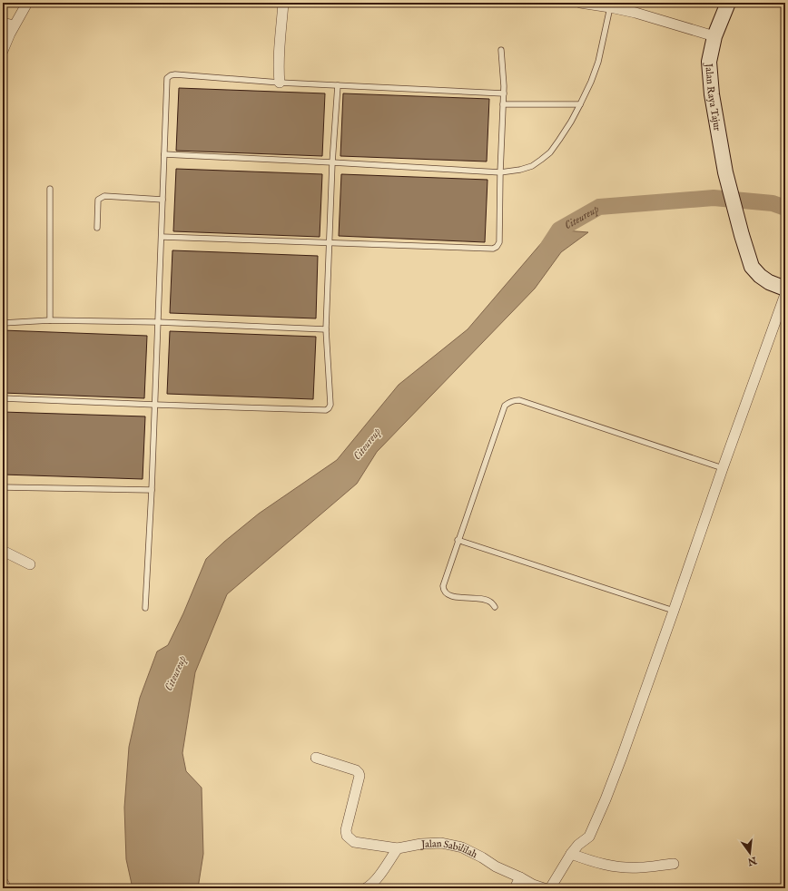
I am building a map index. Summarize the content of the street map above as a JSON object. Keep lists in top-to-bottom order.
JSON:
{
  "streets": {
    "main road": ["Jalan Raya Tajur"],
    "street": ["Jalan Sabililah"]
  },
  "water": ["Citeureup"],
  "north": "bottom"
}
